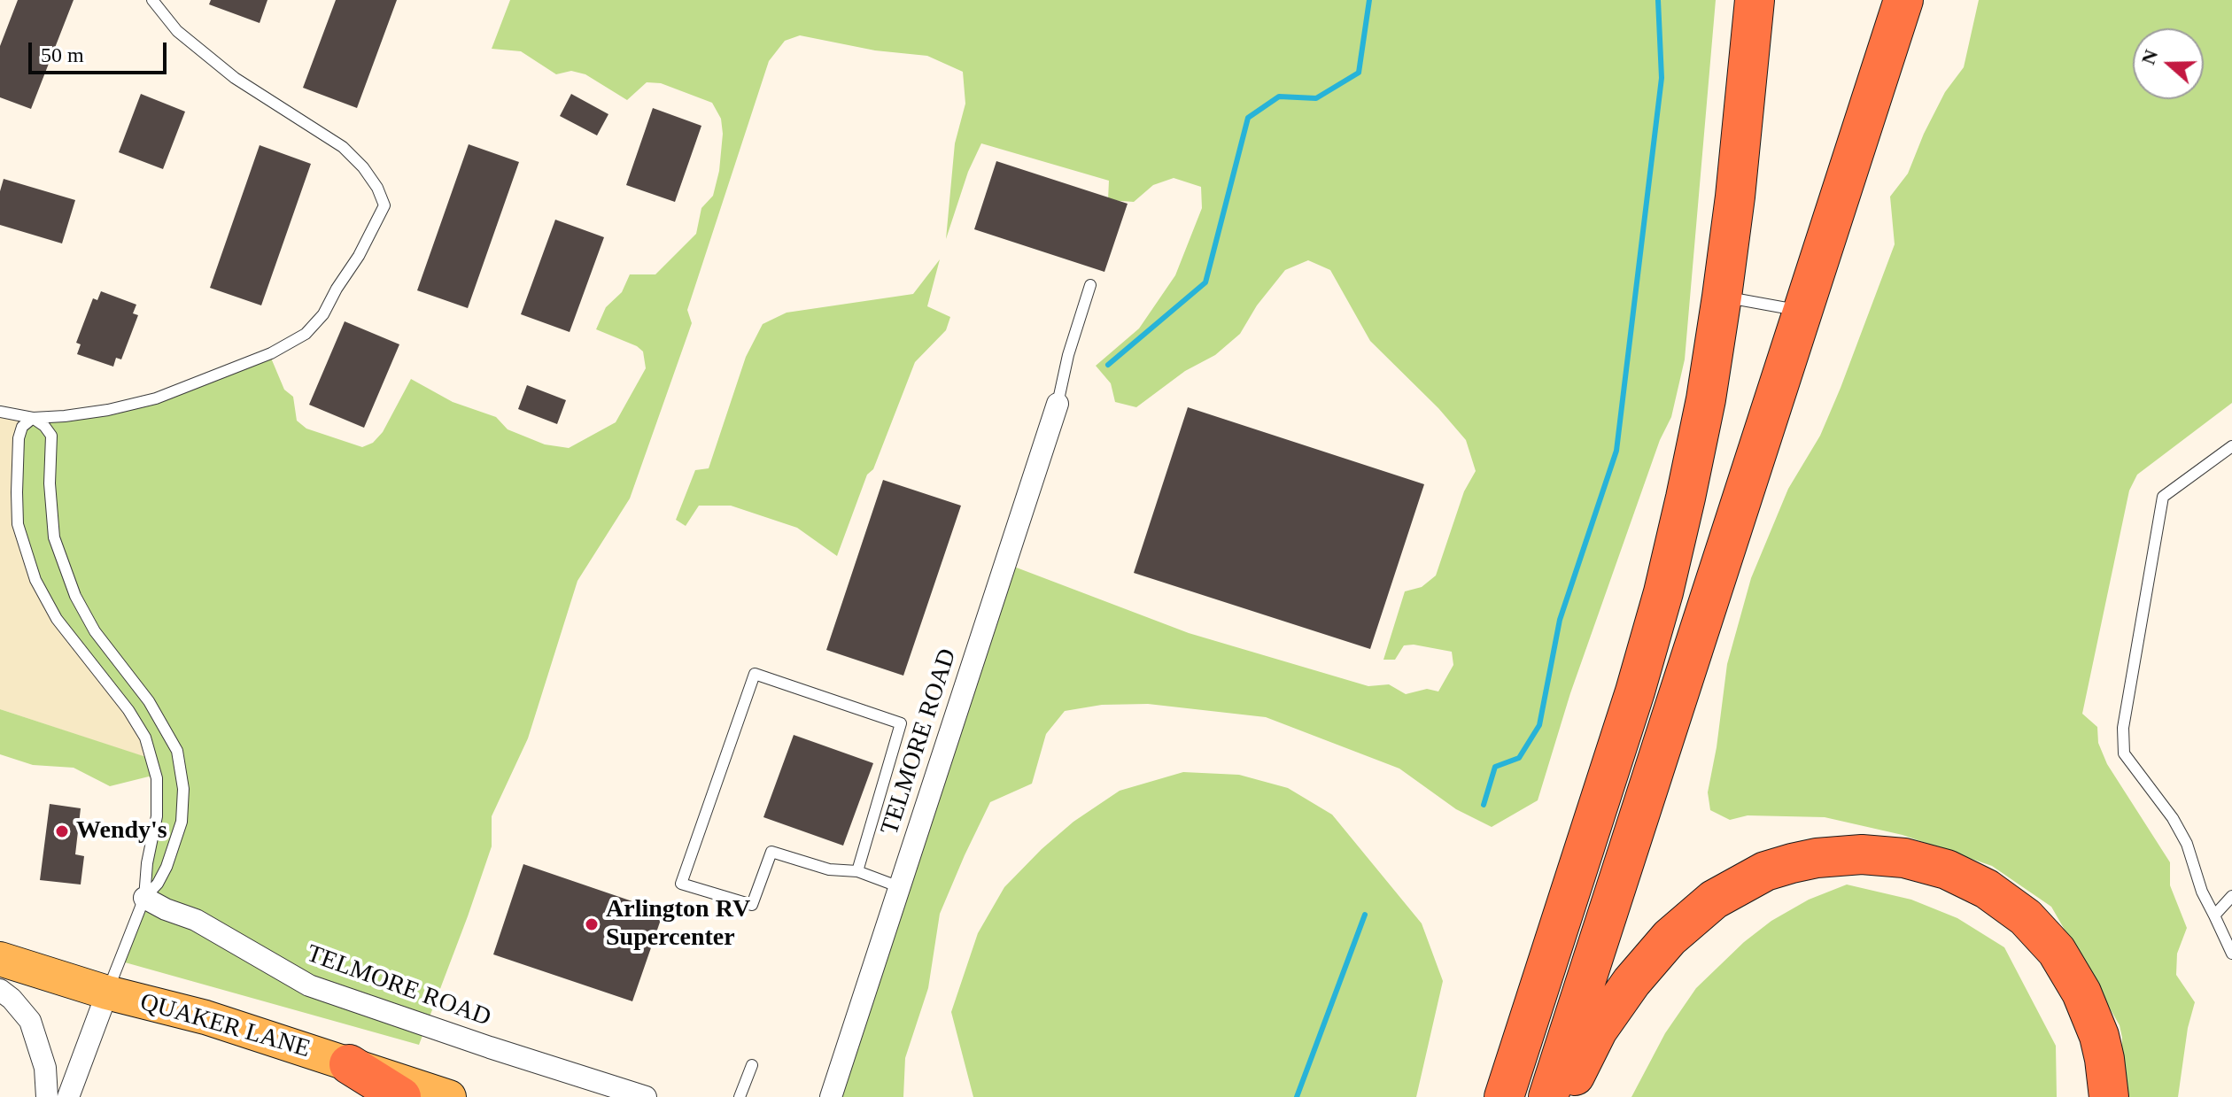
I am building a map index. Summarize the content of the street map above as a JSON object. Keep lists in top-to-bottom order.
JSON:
{
  "streets": {
    "main road": ["QUAKER LANE"],
    "street": ["TELMORE ROAD"]
  },
  "places": ["Wendy's", "Arlington RV Supercenter"],
  "scale_bar": "50 m",
  "north": "left"
}
